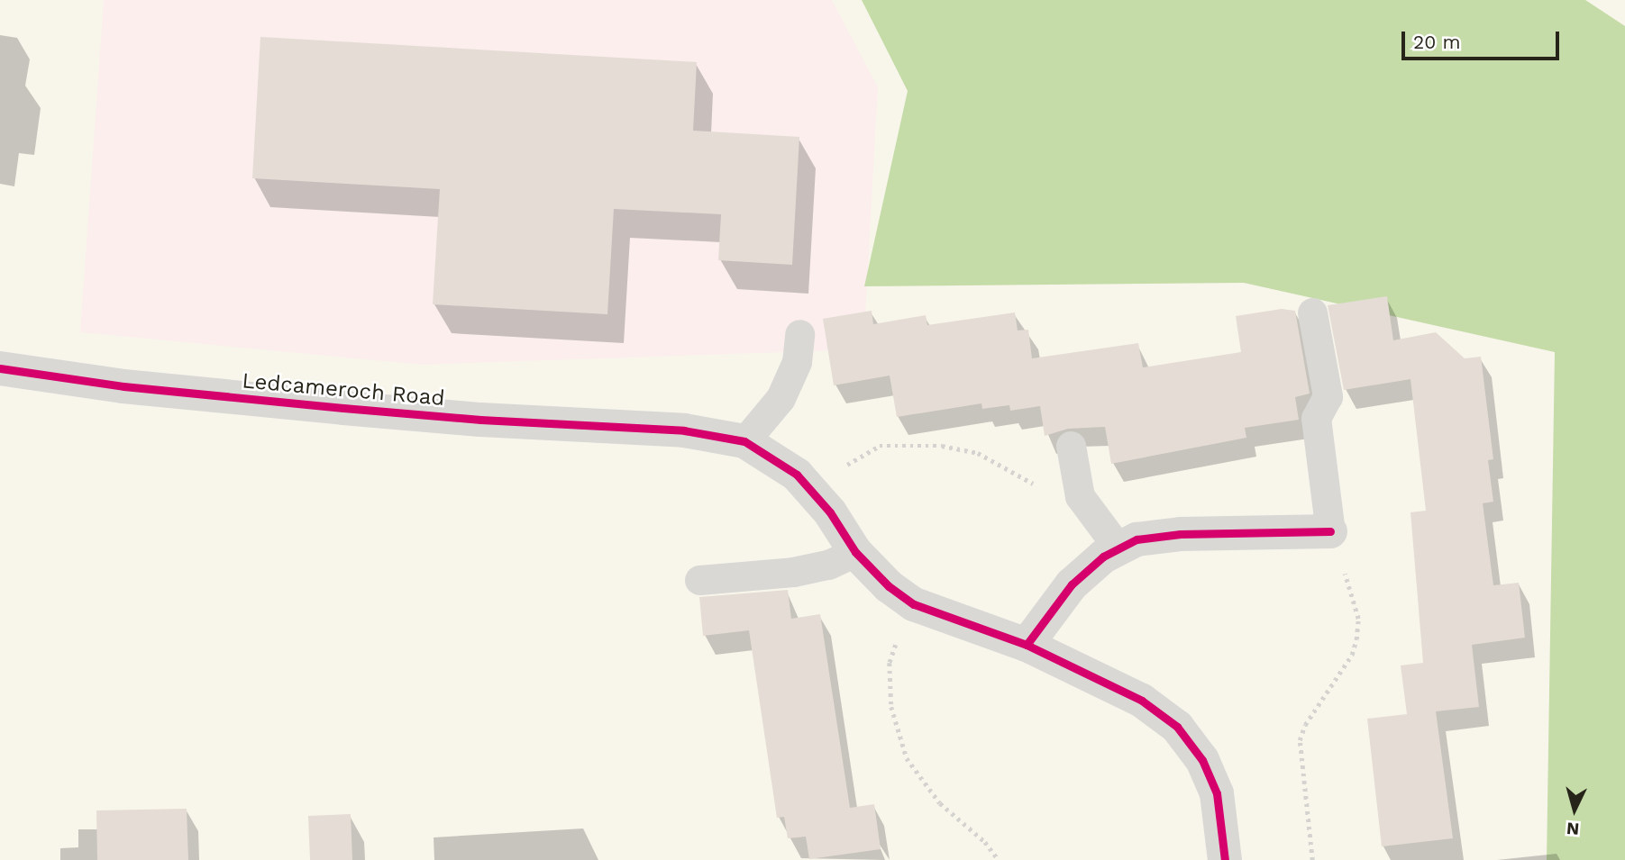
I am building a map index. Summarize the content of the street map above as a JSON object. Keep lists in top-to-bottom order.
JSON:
{
  "streets": {
    "street": ["Ledcameroch Road"]
  },
  "scale_bar": "20 m",
  "north": "bottom"
}
